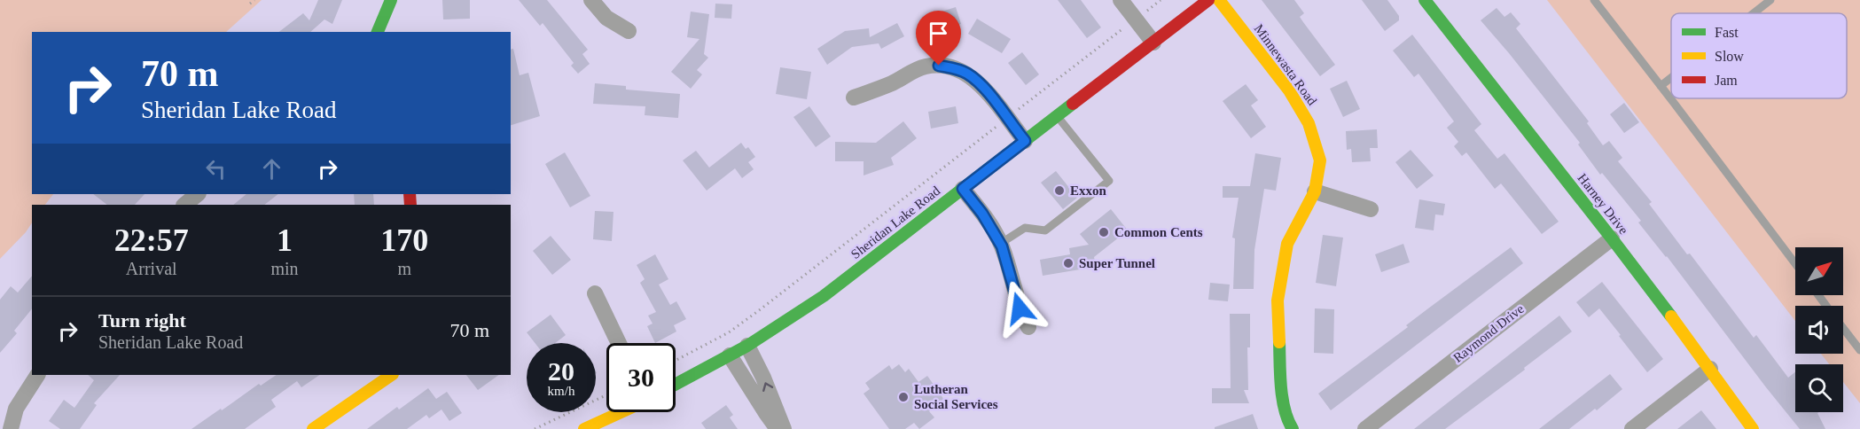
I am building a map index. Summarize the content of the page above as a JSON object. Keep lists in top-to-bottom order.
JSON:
{
  "streets": {
    "street": [
      "Minnewasta Road",
      "Harney Drive",
      "Sheridan Lake Road",
      "Raymond Drive"
    ]
  },
  "crossings": [
    ["Harney Drive", "Raymond Drive"]
  ],
  "places": [
    "Exxon",
    "Common Cents",
    "Super Tunnel",
    "Lutheran Social Services"
  ],
  "legend": ["Fast", "Slow", "Jam"],
  "north": "top right",
  "page": {
    "turn": ["70 m", "Sheridan Lake Road"],
    "eta": [
      "22:57",
      "Arrival",
      "1",
      "min",
      "170",
      "m"
    ],
    "list": [
      {
        "name": "Turn right",
        "note": "Sheridan Lake Road",
        "value": "70 m"
      }
    ],
    "speed": "20 km/h",
    "limit": "30"
  }
}
